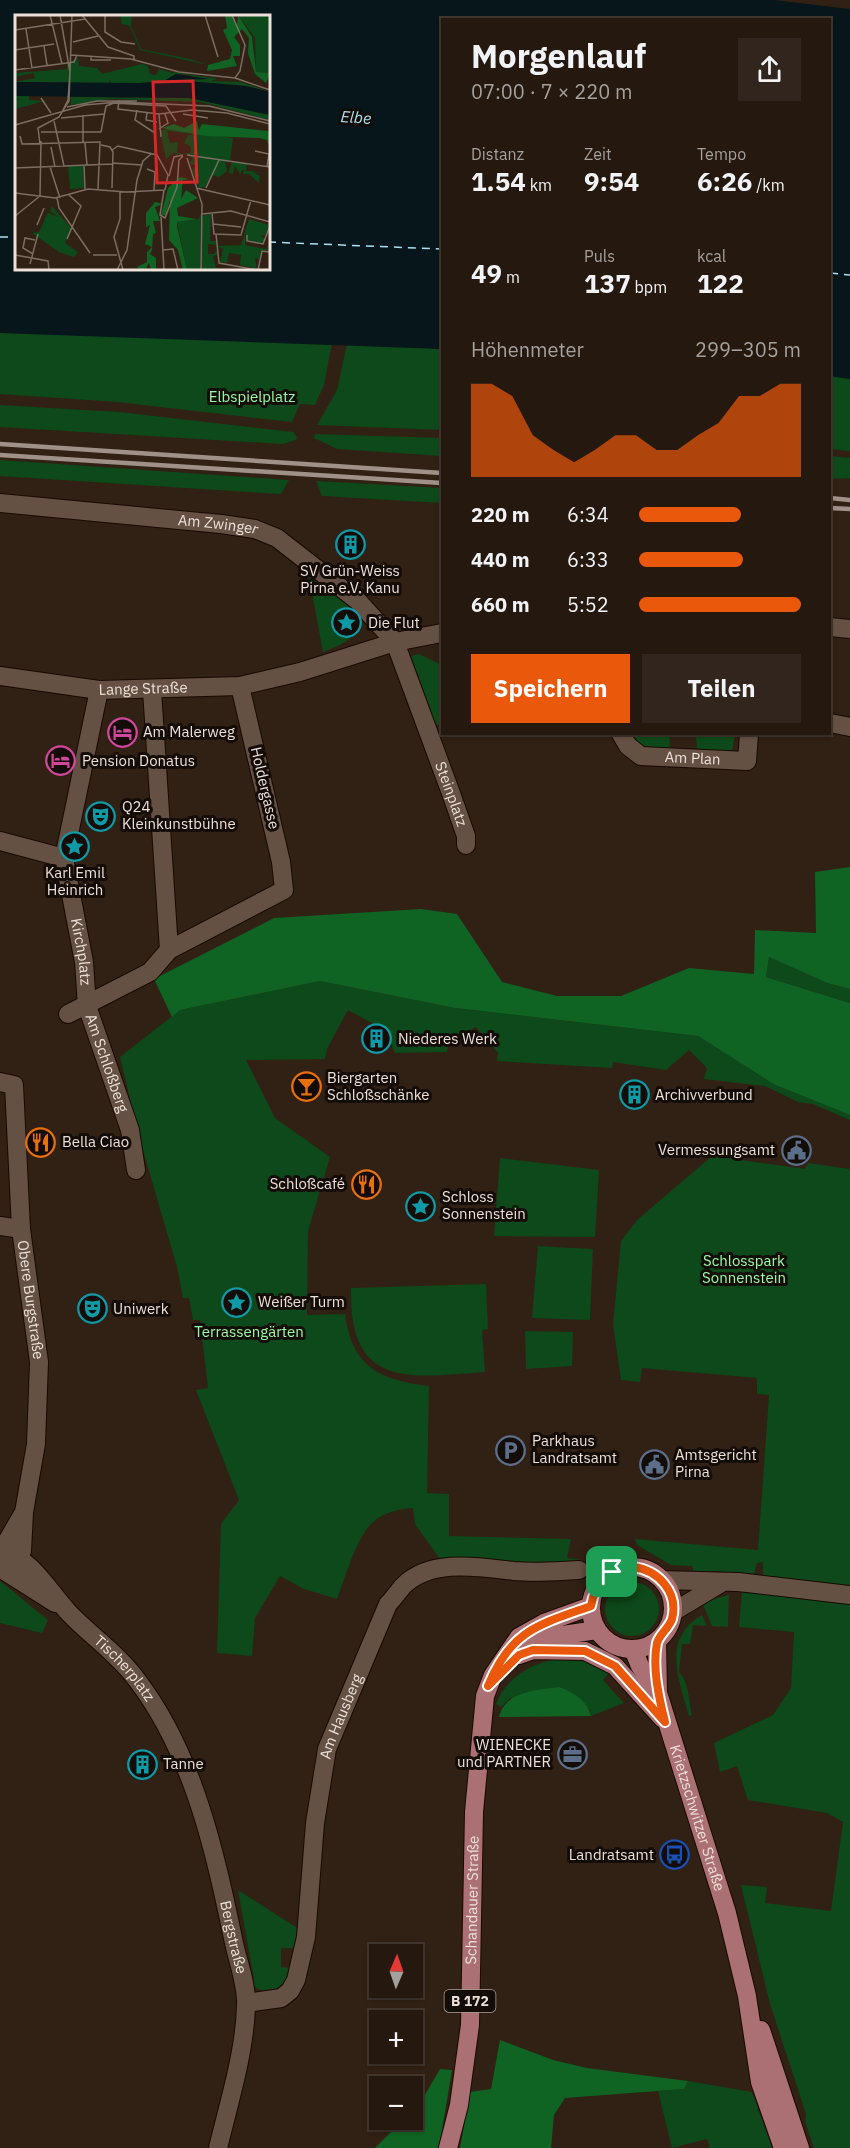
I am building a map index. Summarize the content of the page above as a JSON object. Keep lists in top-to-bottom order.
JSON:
{
  "streets": {
    "main road": ["Krietzschwitzer Straße", "Schandauer Straße", "B 172"],
    "street": [
      "Am Zwinger",
      "Lange Straße",
      "Am Plan",
      "Holdergasse",
      "Steinplatz",
      "Kirchplatz",
      "Am Schloßberg",
      "Obere Burgstraße",
      "Tischerplatz",
      "Am Hausberg",
      "Bergstraße"
    ]
  },
  "crossings": [
    ["Am Zwinger", "Lange Straße"],
    ["Am Zwinger", "Steinplatz"],
    ["Lange Straße", "Holdergasse"],
    ["Lange Straße", "Steinplatz"],
    ["Holdergasse", "Am Schloßberg"],
    ["Kirchplatz", "Am Schloßberg"],
    ["Obere Burgstraße", "Tischerplatz"],
    ["Tischerplatz", "Bergstraße"],
    ["Am Hausberg", "Bergstraße"],
    ["Krietzschwitzer Straße", "Schandauer Straße"]
  ],
  "water": ["Elbe"],
  "parks": ["Elbspielplatz", "Schlosspark Sonnenstein", "Terrassengärten"],
  "places": {
    "building": [
      "SV Grün-Weiss Pirna e.V. Kanu",
      "Niederes Werk",
      "Archivverbund",
      "Tanne"
    ],
    "place": [
      "Die Flut",
      "Karl Emil Heinrich",
      "Schloss Sonnenstein",
      "Weißer Turm"
    ],
    "hotel": ["Am Malerweg", "Pension Donatus"],
    "theatre": ["Q24 Kleinkunstbühne", "Uniwerk"],
    "bar": ["Biergarten Schloßschänke"],
    "restaurant": ["Bella Ciao", "Schloßcafé"],
    "public building": ["Vermessungsamt", "Amtsgericht Pirna"],
    "parking": ["Parkhaus Landratsamt"],
    "office": ["WIENECKE und PARTNER"],
    "bus stop": ["Landratsamt"]
  },
  "north": "top",
  "page": {
    "heading": ["Morgenlauf", "07:00 · 7 × 220 m"],
    "stats": [
      ["Distanz", "1.54 km"],
      ["Zeit", "9:54"],
      ["Tempo", "6:26 /km"],
      ["49 m"],
      ["Puls", "137 bpm"],
      ["kcal", "122"]
    ],
    "chart": ["Höhenmeter", "299–305 m"],
    "list": [
      {
        "name": "220 m",
        "note": "6:34"
      },
      {
        "name": "440 m",
        "note": "6:33"
      },
      {
        "name": "660 m",
        "note": "5:52"
      }
    ],
    "buttons": ["Speichern", "Teilen"],
    "map_buttons": ["+", "−"]
  }
}
